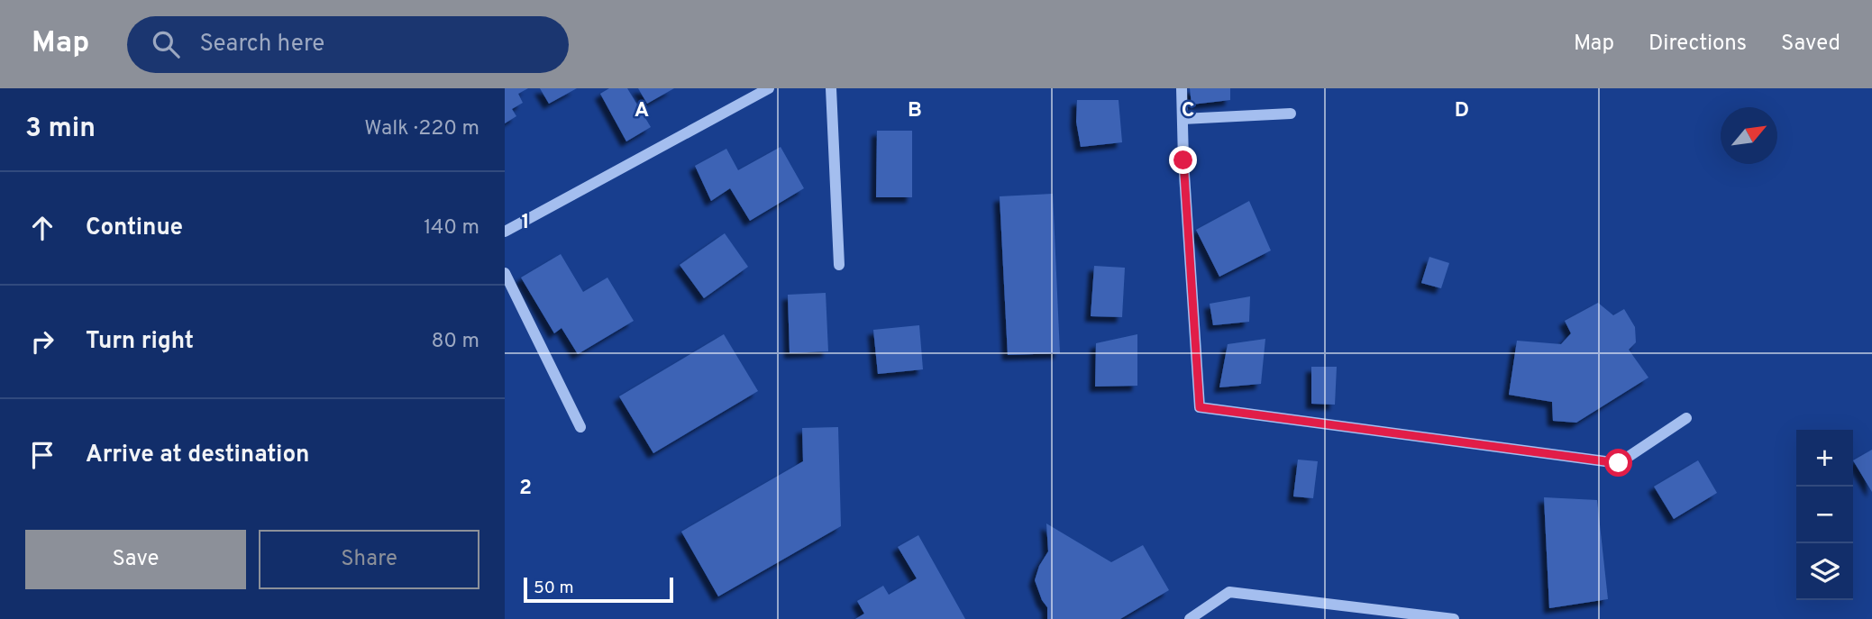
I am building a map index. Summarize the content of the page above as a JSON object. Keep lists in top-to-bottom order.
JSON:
{
  "scale_bar": "50 m",
  "north": "top right",
  "page": {
    "header": "Map",
    "search": "Search here",
    "nav": ["Map", "Directions", "Saved"],
    "heading": ["3 min", "Walk · 220 m"],
    "list": [
      ["Continue", "140 m"],
      ["Turn right", "80 m"],
      "Arrive at destination"
    ],
    "map_buttons": ["+", "−"],
    "buttons": ["Save", "Share"],
    "scale": "50 m"
  },
  "grid": {
    "columns": [
      "A",
      "B",
      "C",
      "D"
    ],
    "rows": ["1", "2"]
  }
}
